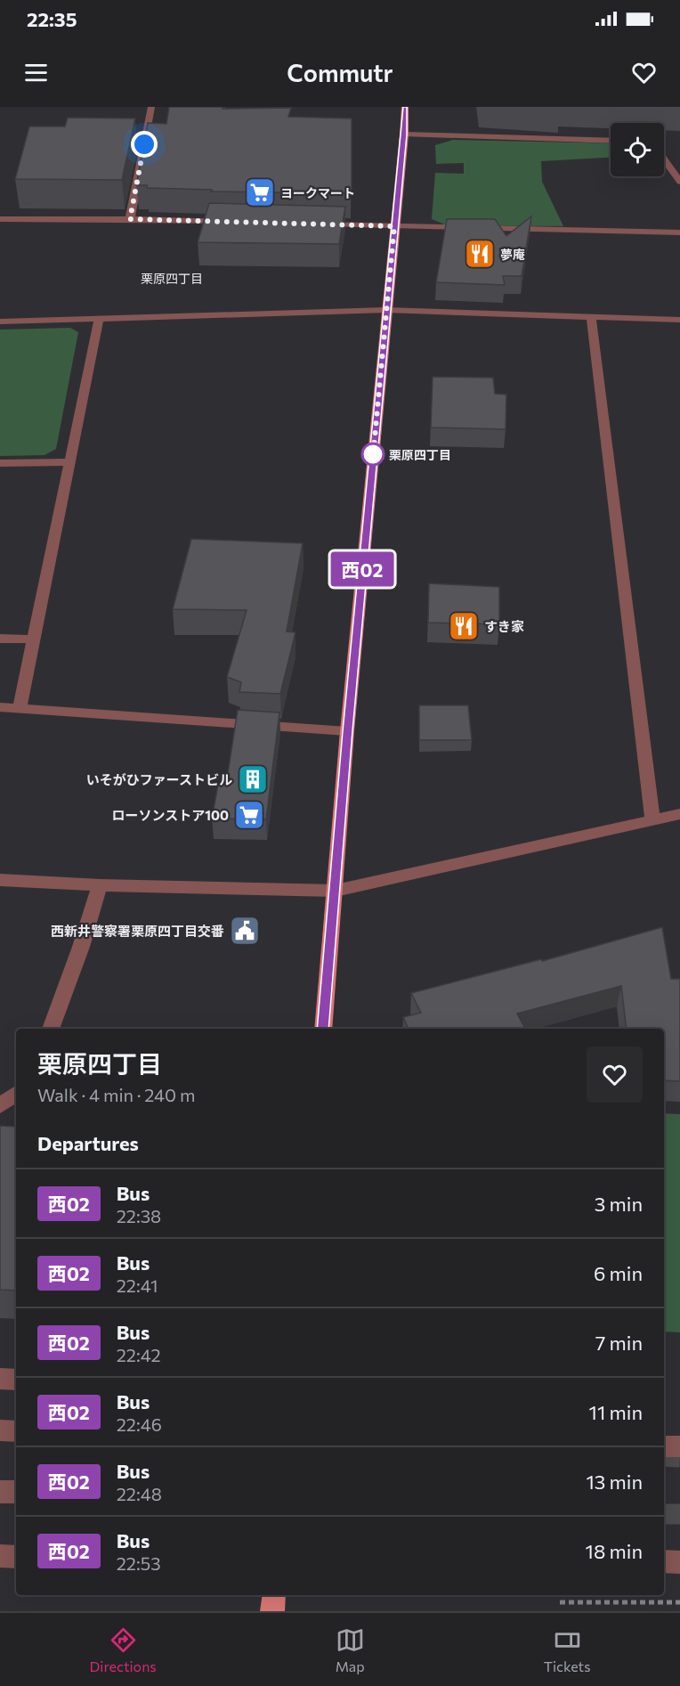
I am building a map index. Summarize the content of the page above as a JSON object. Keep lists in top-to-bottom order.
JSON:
{
  "districts": ["栗原四丁目"],
  "places": {
    "supermarket": ["ヨークマート", "ローソンストア100"],
    "restaurant": ["夢庵", "すき家"],
    "other": ["栗原四丁目"],
    "building": ["いそがひファーストビル"],
    "public building": ["西新井警察署栗原四丁目交番"]
  },
  "lines": ["bus line 西02"],
  "page": {
    "status": "22:35",
    "header": "Commutr",
    "on_map": "西02",
    "heading": [
      ["栗原四丁目", "Walk · 4 min · 240 m"],
      "Departures"
    ],
    "list": [
      {
        "mark": "西02",
        "name": "Bus",
        "note": "22:38",
        "value": "3 min"
      },
      {
        "mark": "西02",
        "name": "Bus",
        "note": "22:41",
        "value": "6 min"
      },
      {
        "mark": "西02",
        "name": "Bus",
        "note": "22:42",
        "value": "7 min"
      },
      {
        "mark": "西02",
        "name": "Bus",
        "note": "22:46",
        "value": "11 min"
      },
      {
        "mark": "西02",
        "name": "Bus",
        "note": "22:48",
        "value": "13 min"
      },
      {
        "mark": "西02",
        "name": "Bus",
        "note": "22:53",
        "value": "18 min"
      }
    ],
    "tabs": ["Directions", "Map", "Tickets"]
  }
}
